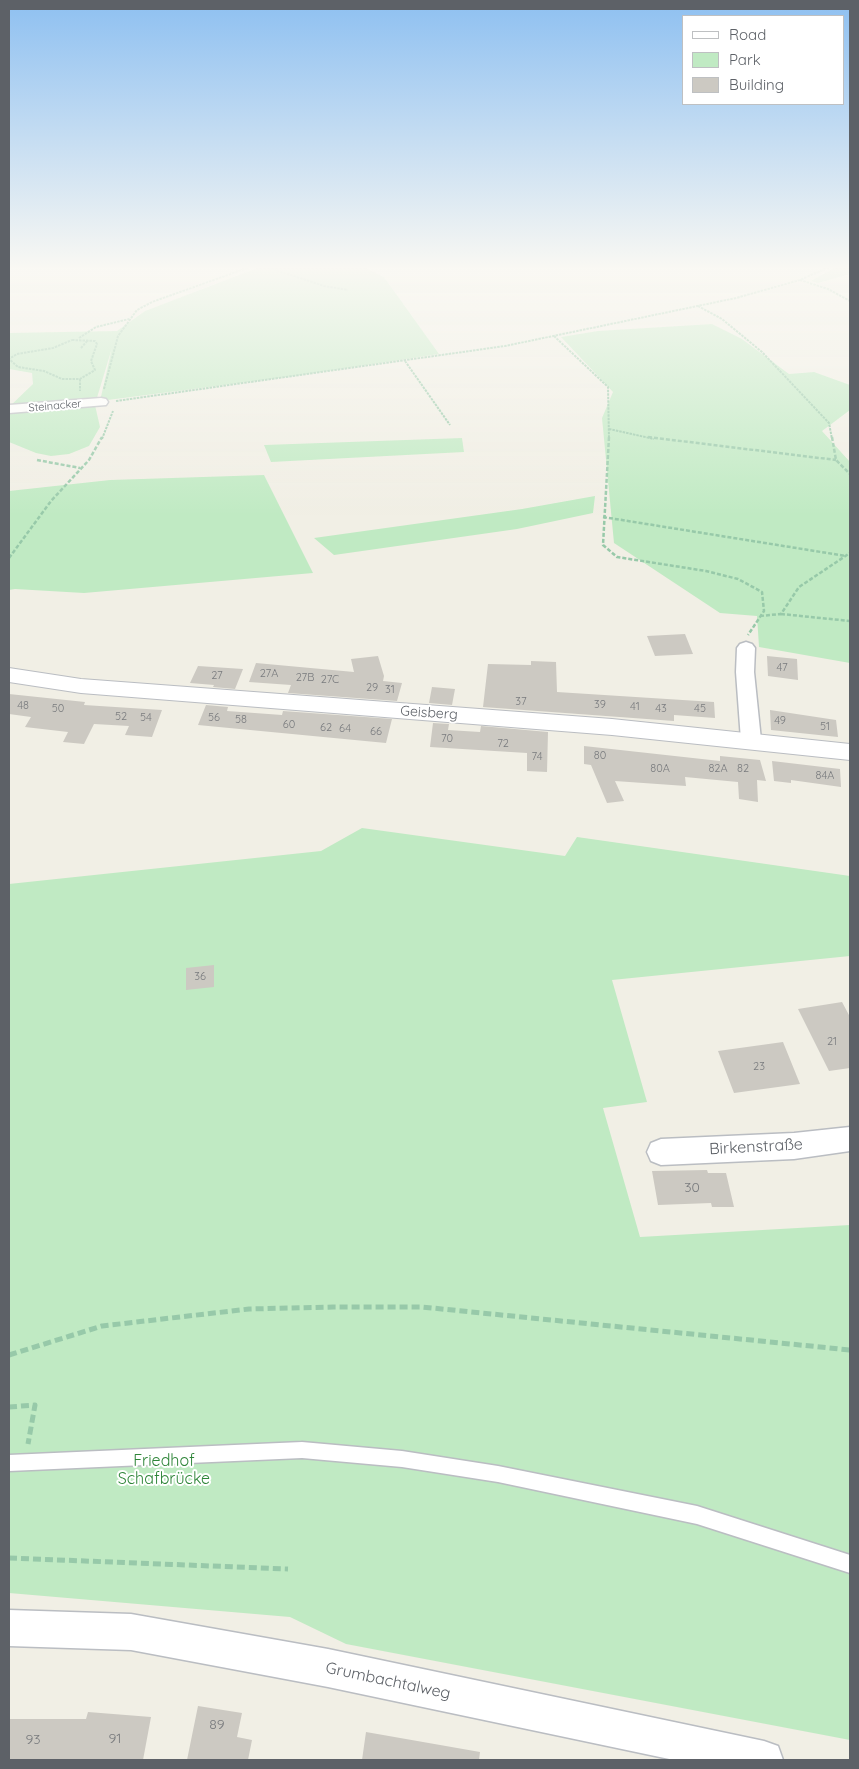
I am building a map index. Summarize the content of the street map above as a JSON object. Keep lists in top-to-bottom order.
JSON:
{
  "streets": {
    "street": [
      "Steinacker",
      "Geisberg",
      "Birkenstraße",
      "Grumbachtalweg"
    ]
  },
  "parks": ["Friedhof Schafbrücke"],
  "house_numbers": [
    "47",
    "27A",
    "27",
    "27B",
    "27C",
    "29",
    "31",
    "37",
    "39",
    "48",
    "41",
    "50",
    "43",
    "45",
    "52",
    "54",
    "56",
    "58",
    "49",
    "60",
    "51",
    "62",
    "64",
    "66",
    "70",
    "72",
    "80",
    "74",
    "80A",
    "82A",
    "82",
    "84A",
    "36",
    "21",
    "23",
    "30",
    "89",
    "91",
    "93"
  ],
  "legend": ["Road", "Park", "Building"]
}
